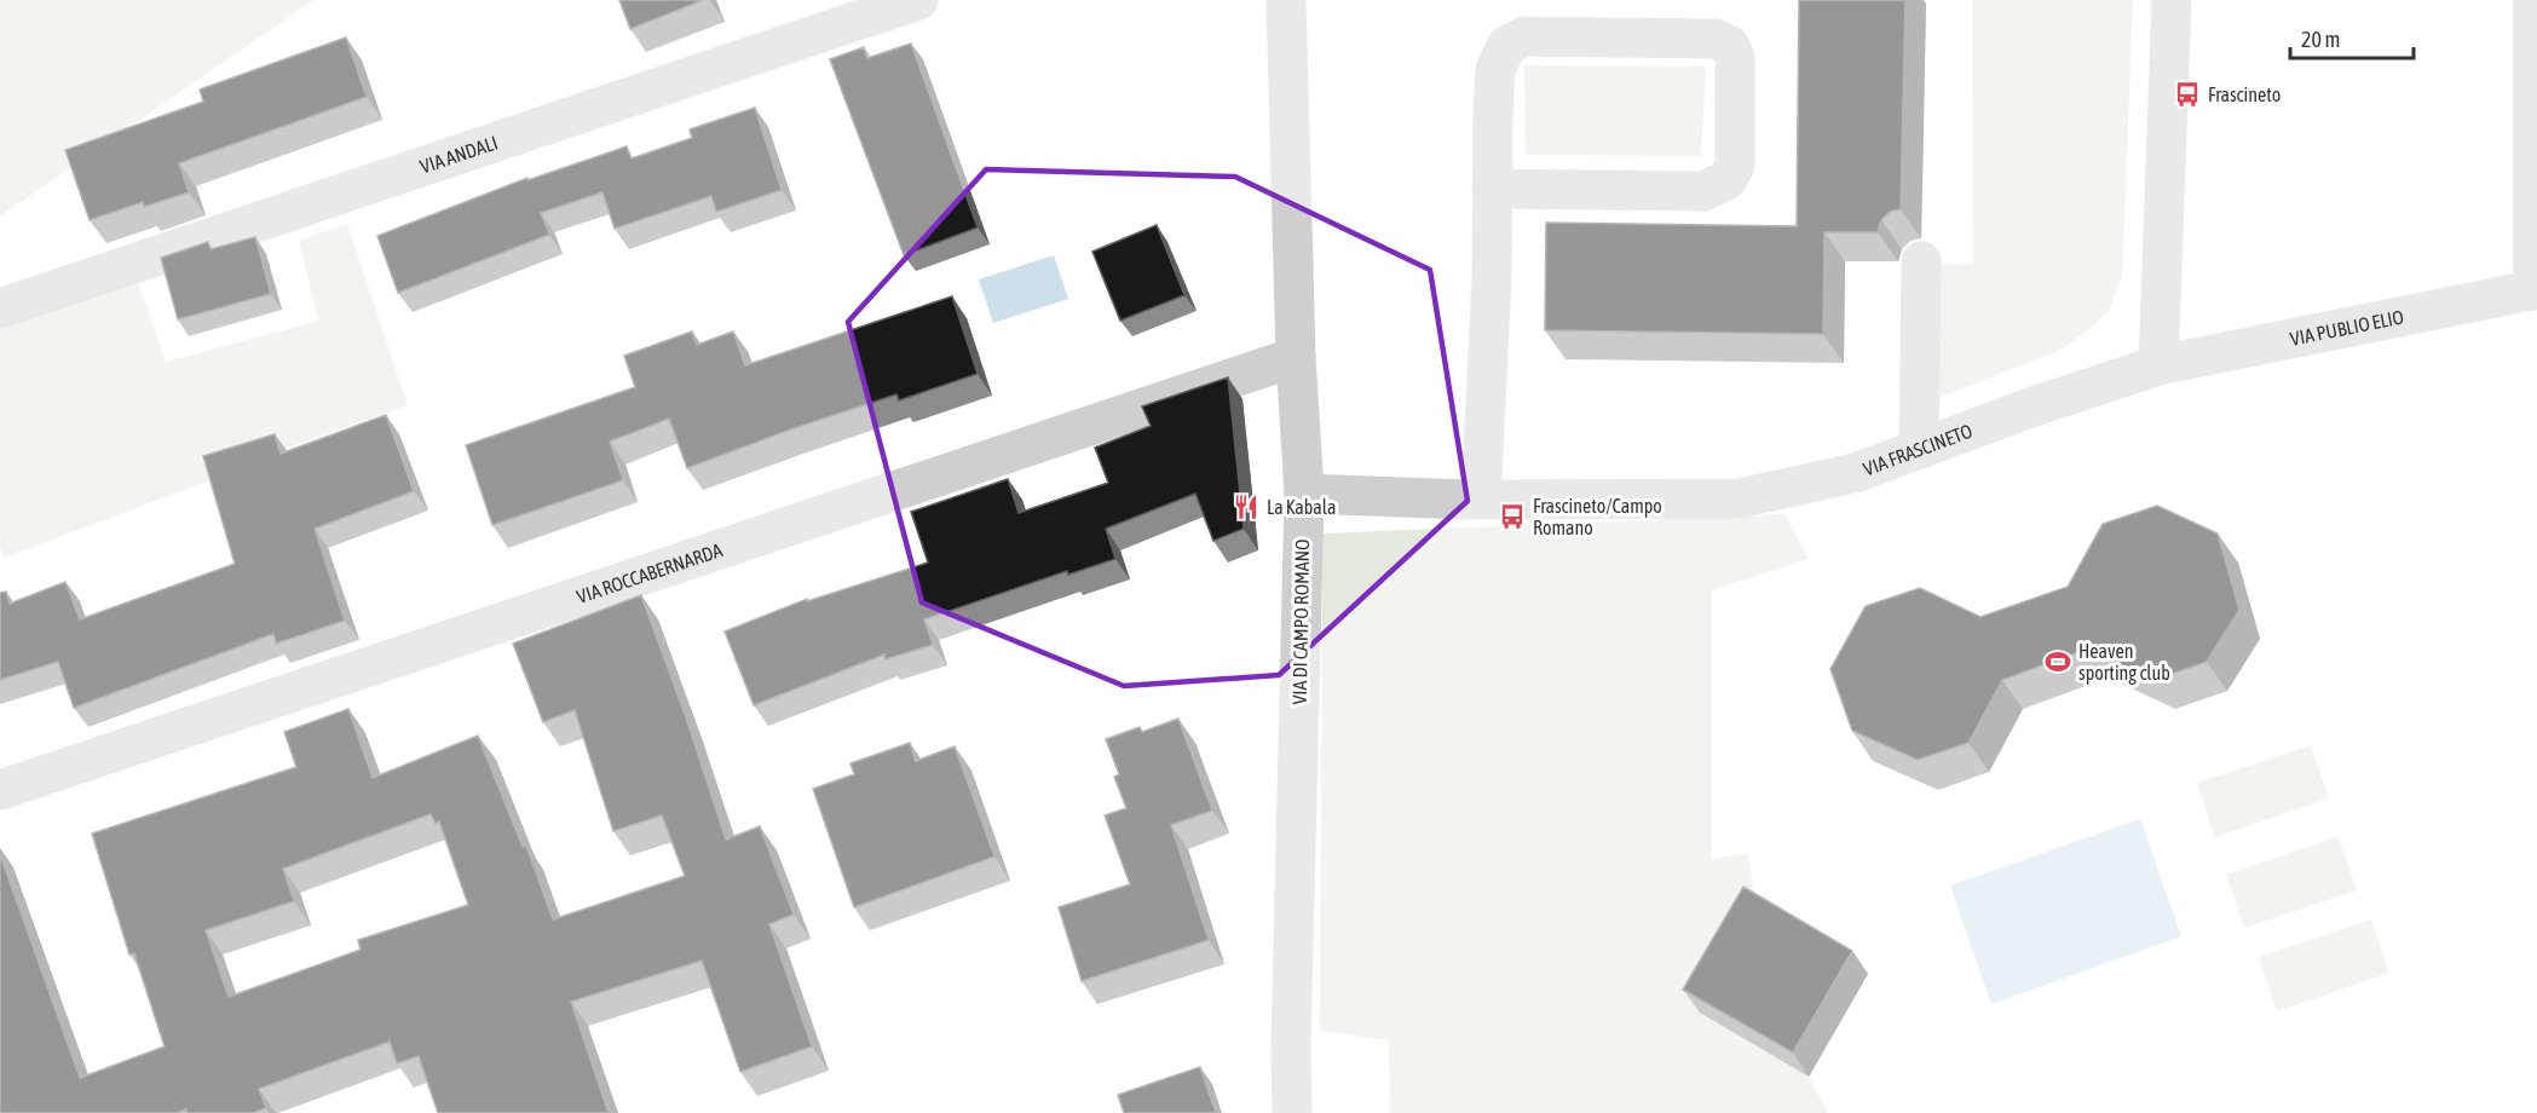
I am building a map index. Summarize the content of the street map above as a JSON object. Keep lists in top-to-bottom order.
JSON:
{
  "streets": {
    "street": [
      "VIA ANDALI",
      "VIA PUBLIO ELIO",
      "VIA FRASCINETO",
      "VIA ROCCABERNARDA",
      "VIA DI CAMPO ROMANO"
    ]
  },
  "crossings": [
    ["VIA PUBLIO ELIO", "VIA FRASCINETO"],
    ["VIA FRASCINETO", "VIA DI CAMPO ROMANO"],
    ["VIA ROCCABERNARDA", "VIA DI CAMPO ROMANO"]
  ],
  "places": {
    "bus stop": ["Frascineto", "Frascineto/Campo Romano"],
    "restaurant": ["La Kabala"],
    "sports": ["Heaven sporting club"]
  },
  "scale_bar": "20 m"
}
